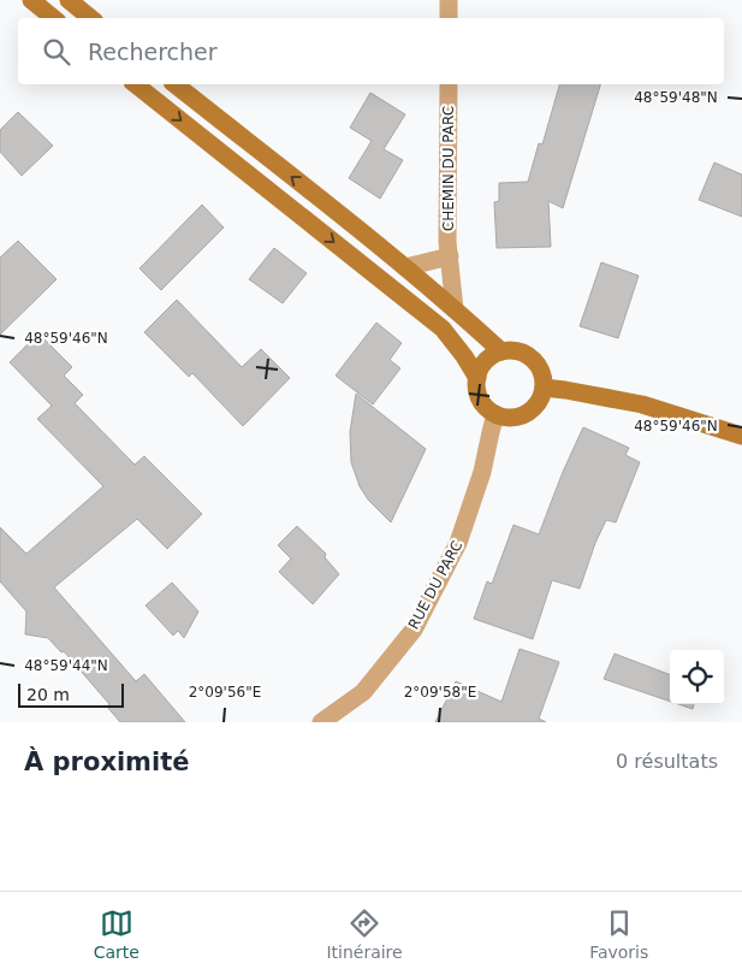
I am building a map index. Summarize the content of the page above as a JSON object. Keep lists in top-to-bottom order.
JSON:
{
  "streets": {
    "street": ["CHEMIN DU PARC", "RUE DU PARC"]
  },
  "scale_bar": "20 m",
  "page": {
    "search": "Rechercher",
    "scale": "20 m",
    "heading": ["À proximité", "0 résultats"],
    "nav": ["Carte", "Itinéraire", "Favoris"]
  },
  "coordinates": [
    "48°59'48\"N",
    "48°59'46\"N",
    "48°59'44\"N",
    "2°09'56\"E",
    "2°09'58\"E"
  ]
}
